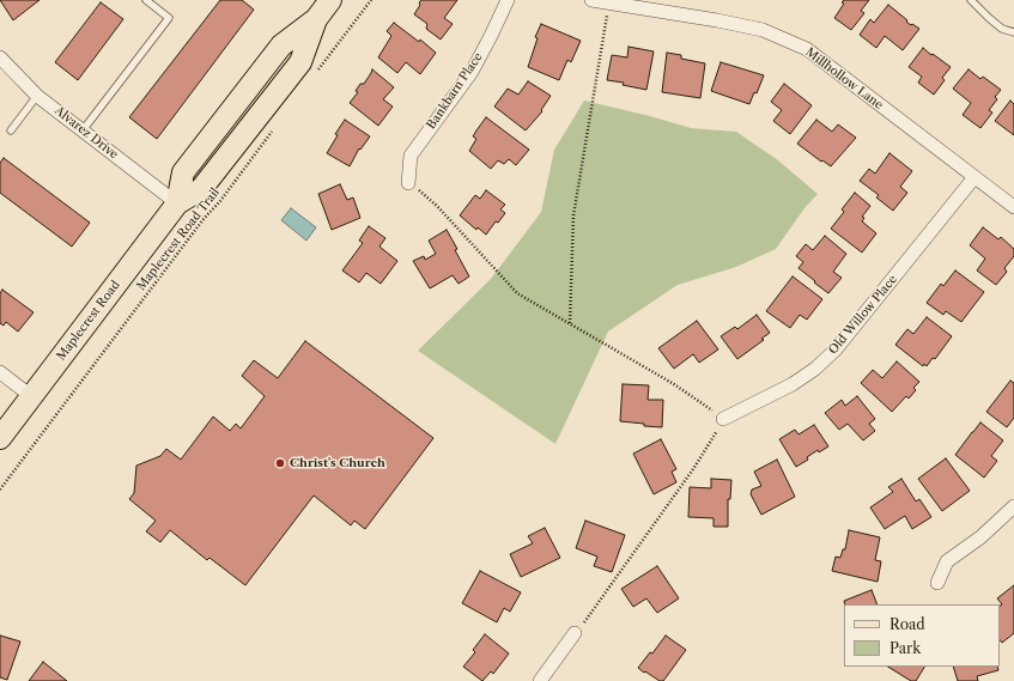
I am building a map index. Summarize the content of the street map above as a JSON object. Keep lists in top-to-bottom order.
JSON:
{
  "streets": {
    "main road": ["Maplecrest Road"],
    "street": [
      "Millhollow Lane",
      "Bankbarn Place",
      "Alvarez Drive",
      "Old Willow Place"
    ],
    "path": ["Maplecrest Road Trail"]
  },
  "crossings": [
    ["Millhollow Lane", "Old Willow Place"],
    ["Alvarez Drive", "Maplecrest Road"]
  ],
  "places": ["Christ's Church"],
  "legend": ["Road", "Park"]
}
